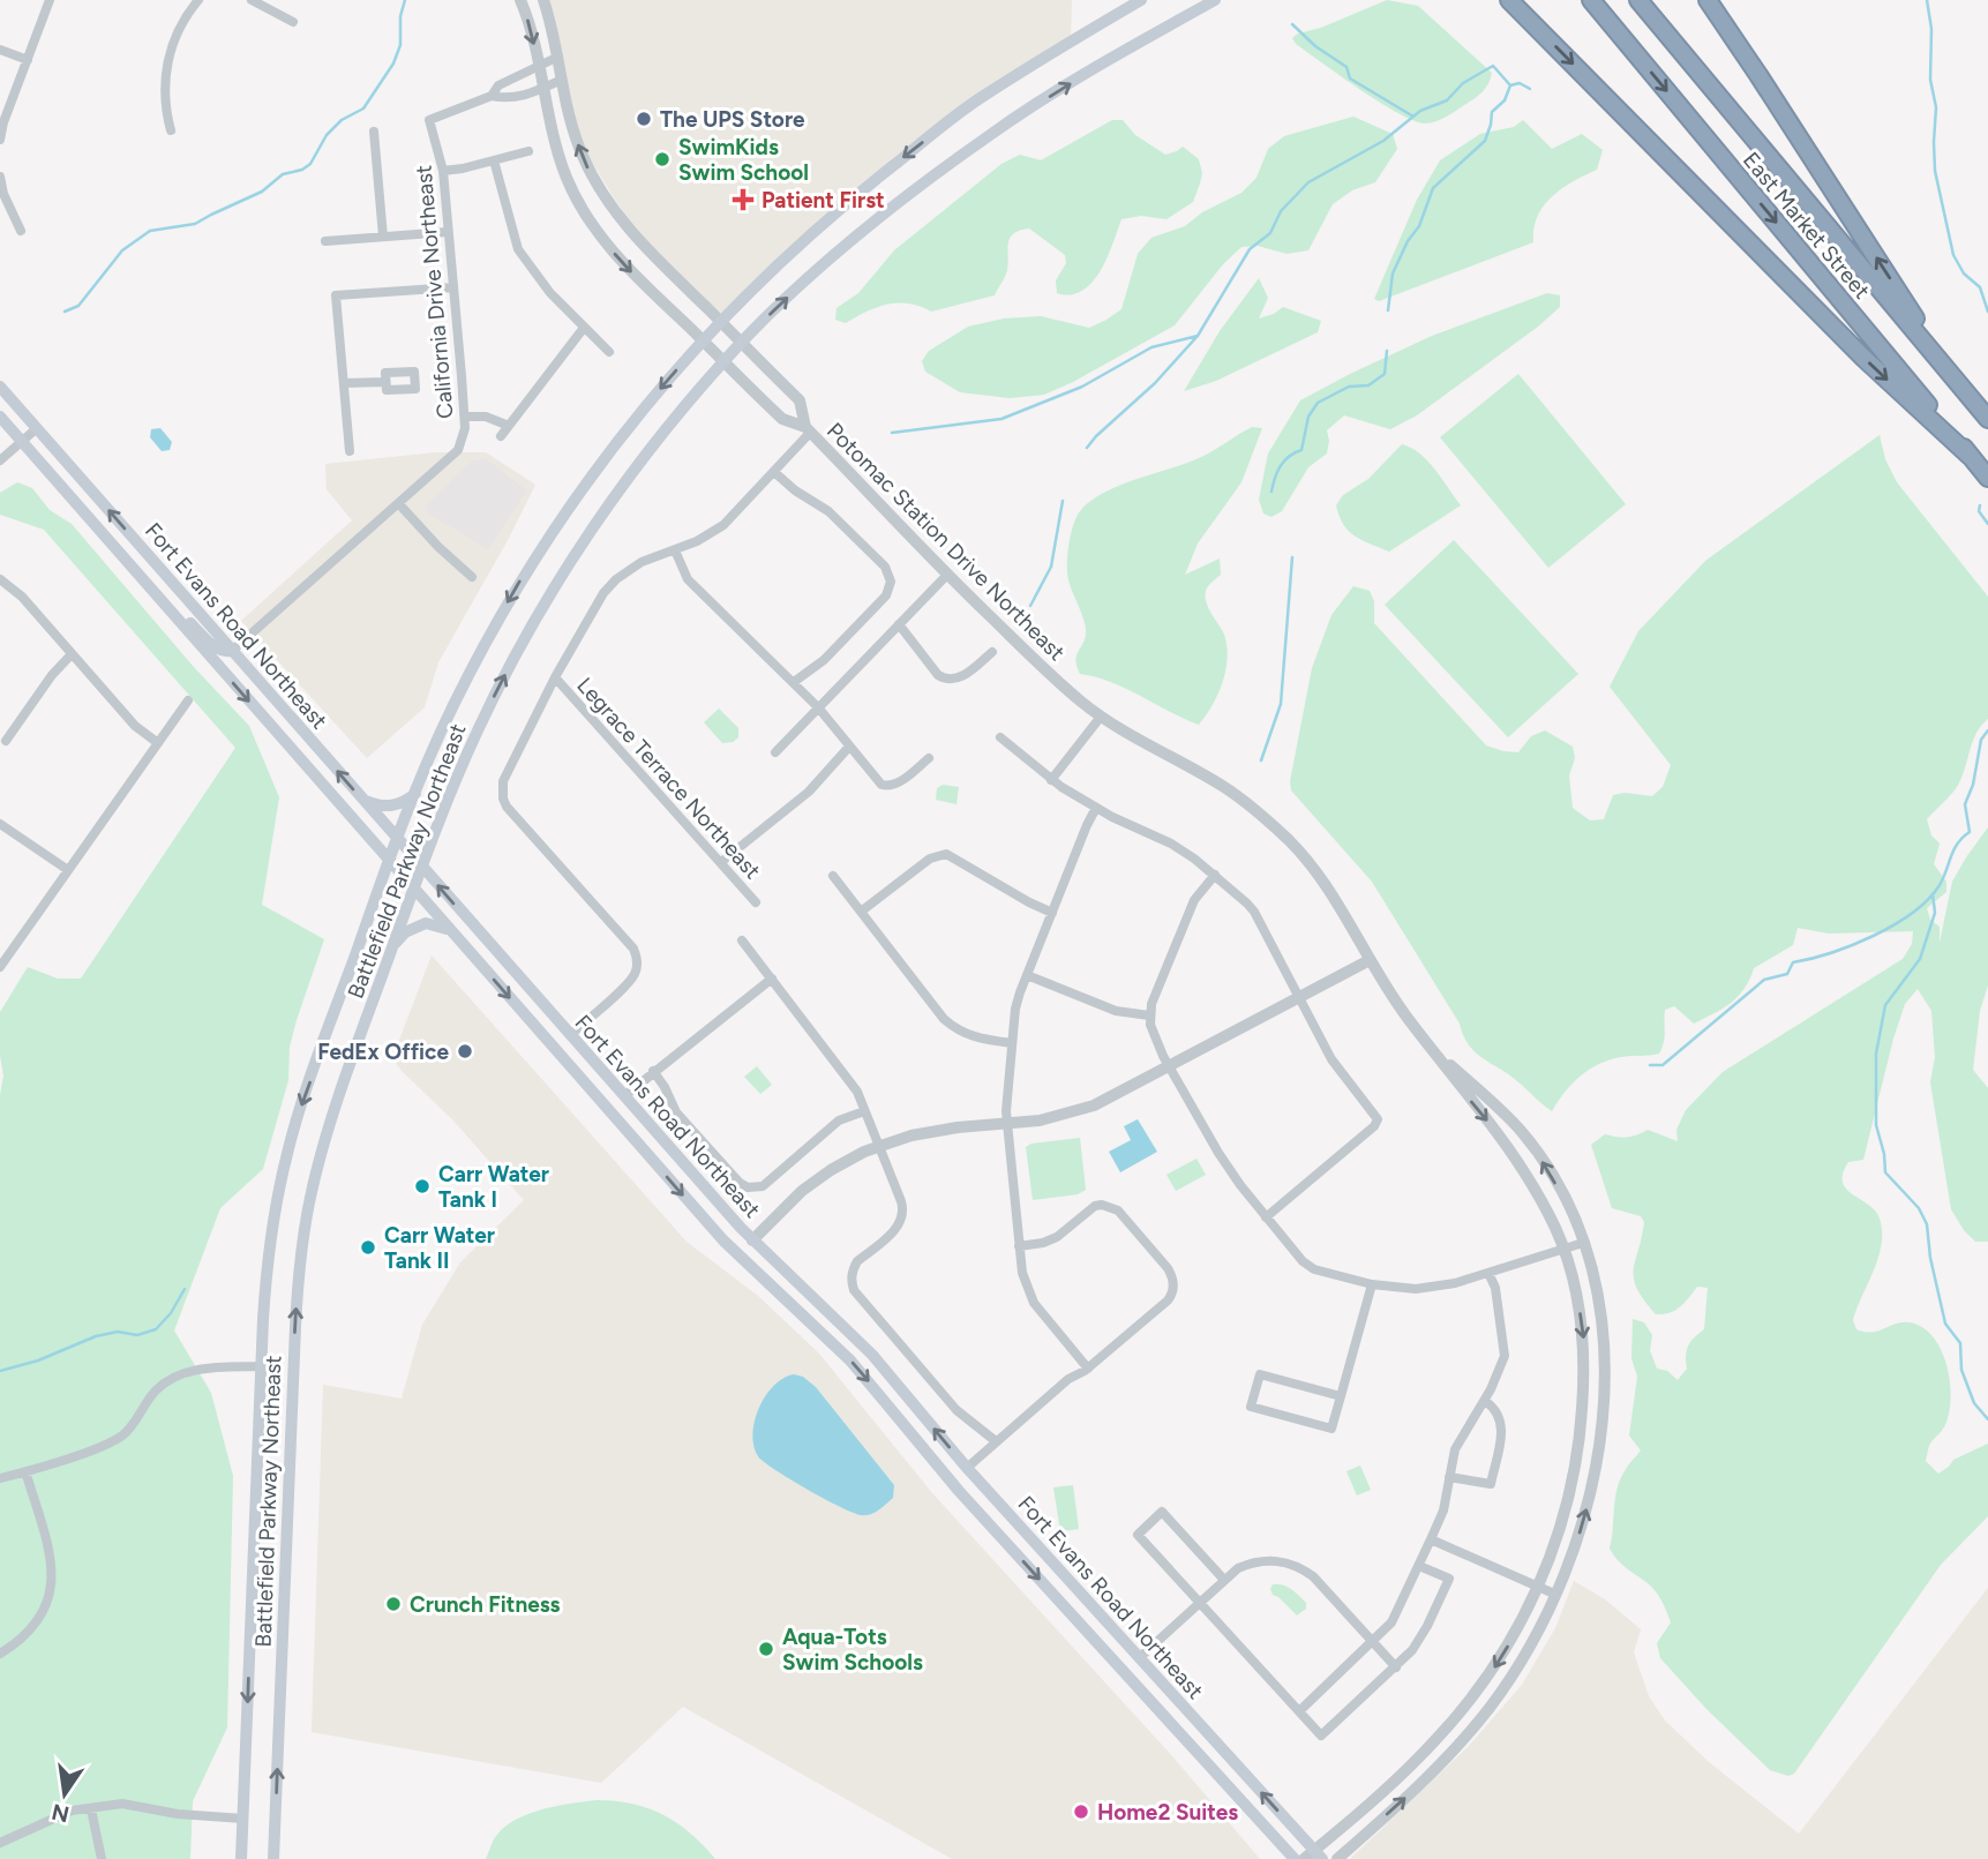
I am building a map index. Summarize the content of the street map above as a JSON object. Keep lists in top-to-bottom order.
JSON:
{
  "streets": {
    "highway": ["East Market Street"],
    "main road": ["Fort Evans Road Northeast", "Battlefield Parkway Northeast"],
    "street": ["California Drive Northeast", "Potomac Station Drive Northeast", "Legrace Terrace Northeast"]
  },
  "crossings": [
    ["California Drive Northeast", "Fort Evans Road Northeast"],
    ["Potomac Station Drive Northeast", "Fort Evans Road Northeast"],
    ["Potomac Station Drive Northeast", "Battlefield Parkway Northeast"],
    ["Fort Evans Road Northeast", "Battlefield Parkway Northeast"]
  ],
  "places": {
    "other": [
      "The UPS Store",
      "SwimKids Swim School",
      "FedEx Office",
      "Carr Water Tank I",
      "Carr Water Tank II",
      "Crunch Fitness",
      "Aqua-Tots Swim Schools",
      "Home2 Suites"
    ],
    "health": ["Patient First"]
  },
  "north": "bottom"
}
